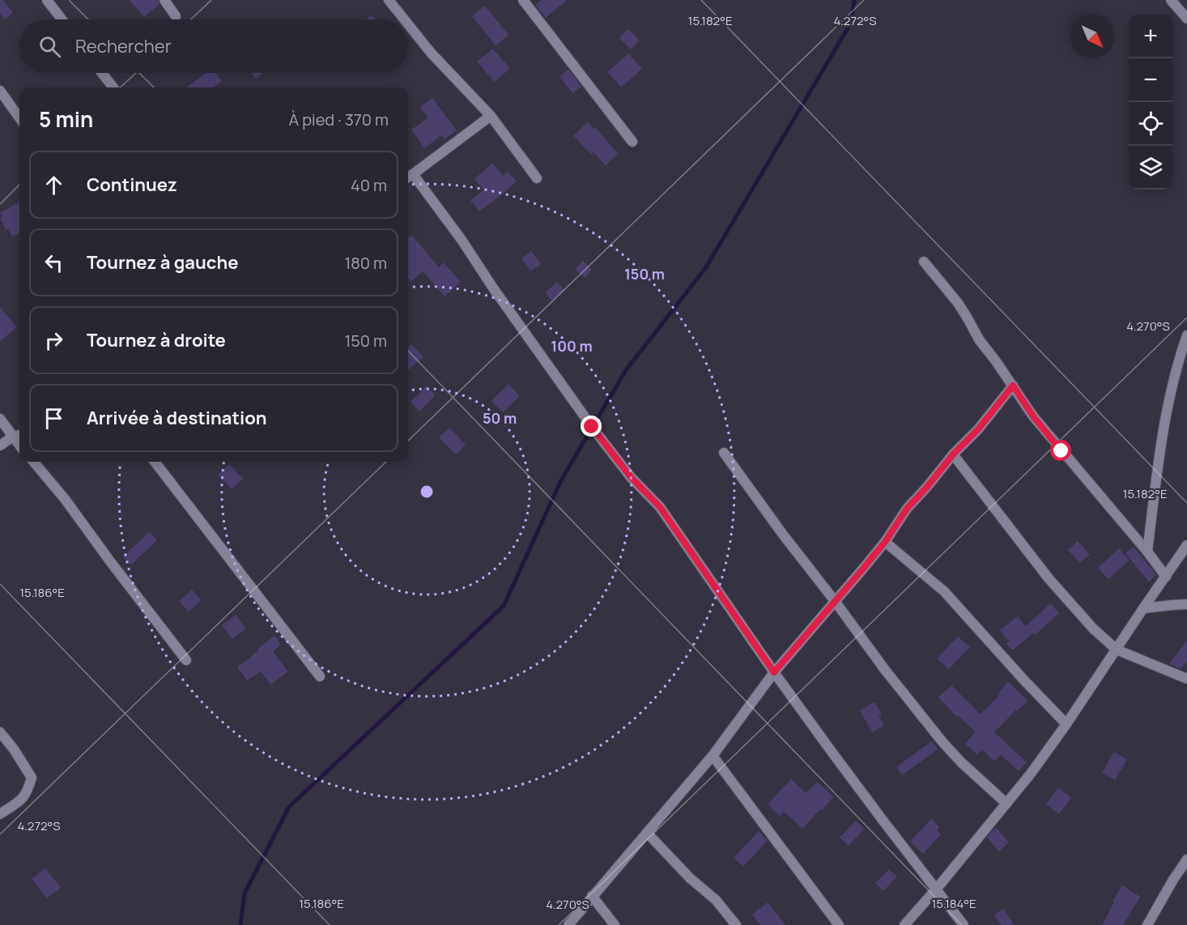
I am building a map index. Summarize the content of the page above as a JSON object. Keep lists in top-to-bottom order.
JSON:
{
  "north": "bottom right",
  "page": {
    "map_buttons": ["+", "−"],
    "search": "Rechercher",
    "heading": ["5 min", "À pied · 370 m"],
    "list": [
      ["Continuez", "40 m"],
      ["Tournez à gauche", "180 m"],
      ["Tournez à droite", "150 m"],
      "Arrivée à destination"
    ]
  },
  "coordinates": [
    "4.272°S",
    "15.182°E",
    "4.270°S",
    "15.186°E",
    "15.184°E"
  ],
  "rings": ["150 m", "100 m", "50 m"]
}
